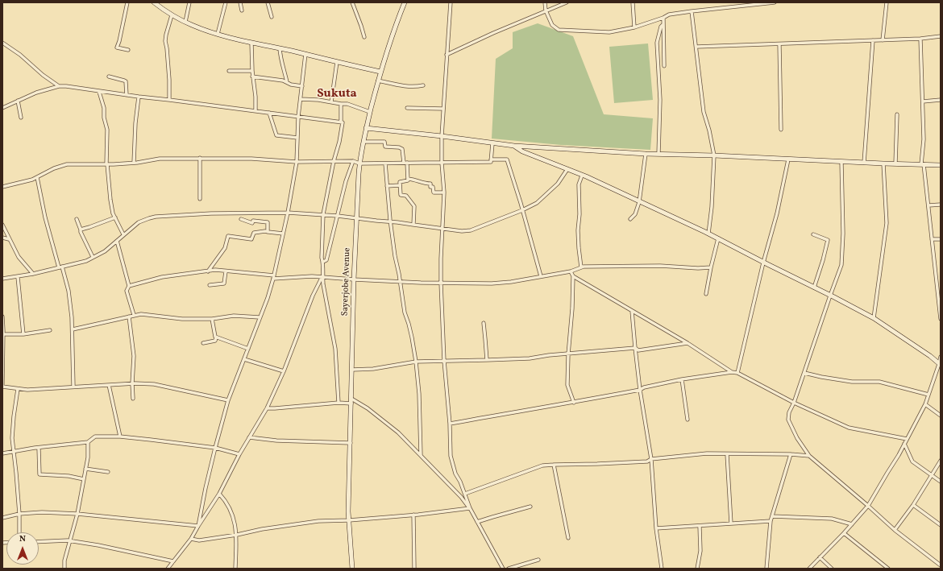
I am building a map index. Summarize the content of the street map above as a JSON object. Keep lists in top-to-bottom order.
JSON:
{
  "streets": {
    "street": ["Sayerjobe Avenue"]
  },
  "districts": ["Sukuta"],
  "north": "top"
}
